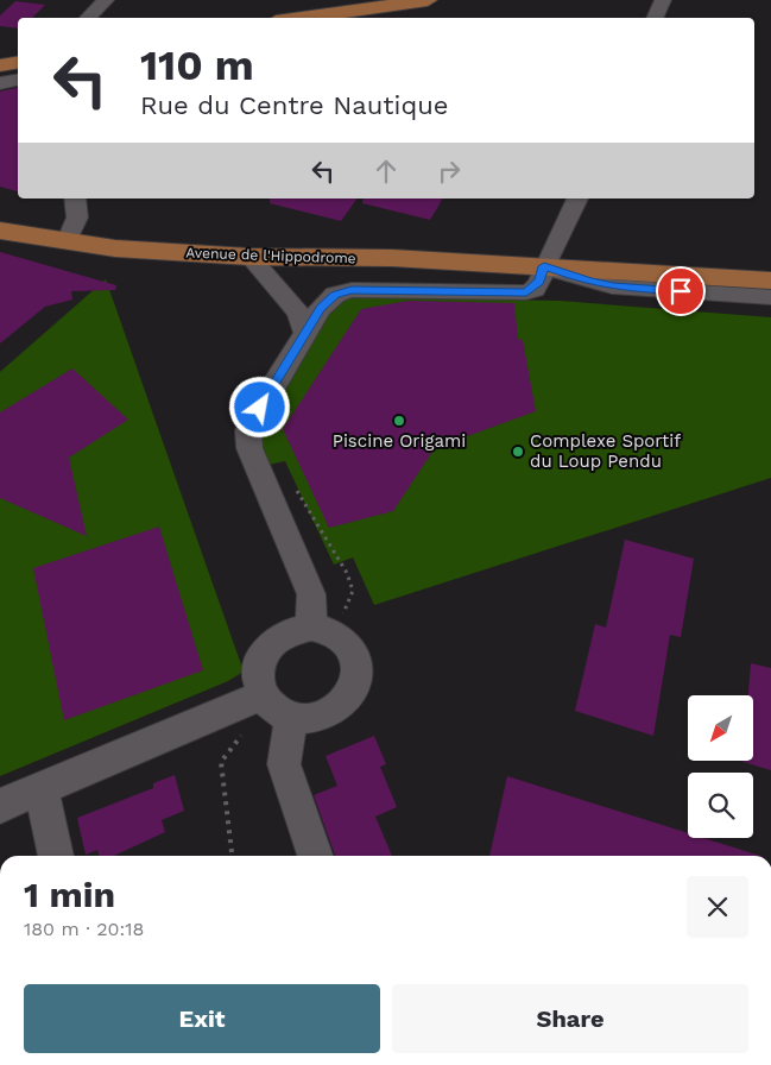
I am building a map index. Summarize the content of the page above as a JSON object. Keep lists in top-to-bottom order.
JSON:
{
  "streets": {
    "main road": ["Avenue de l'Hippodrome"]
  },
  "places": ["Piscine Origami", "Complexe Sportif du Loup Pendu"],
  "north": "bottom left",
  "page": {
    "turn": ["110 m", "Rue du Centre Nautique"],
    "heading": ["1 min", "180 m · 20:18"],
    "buttons": ["Exit", "Share"]
  }
}
